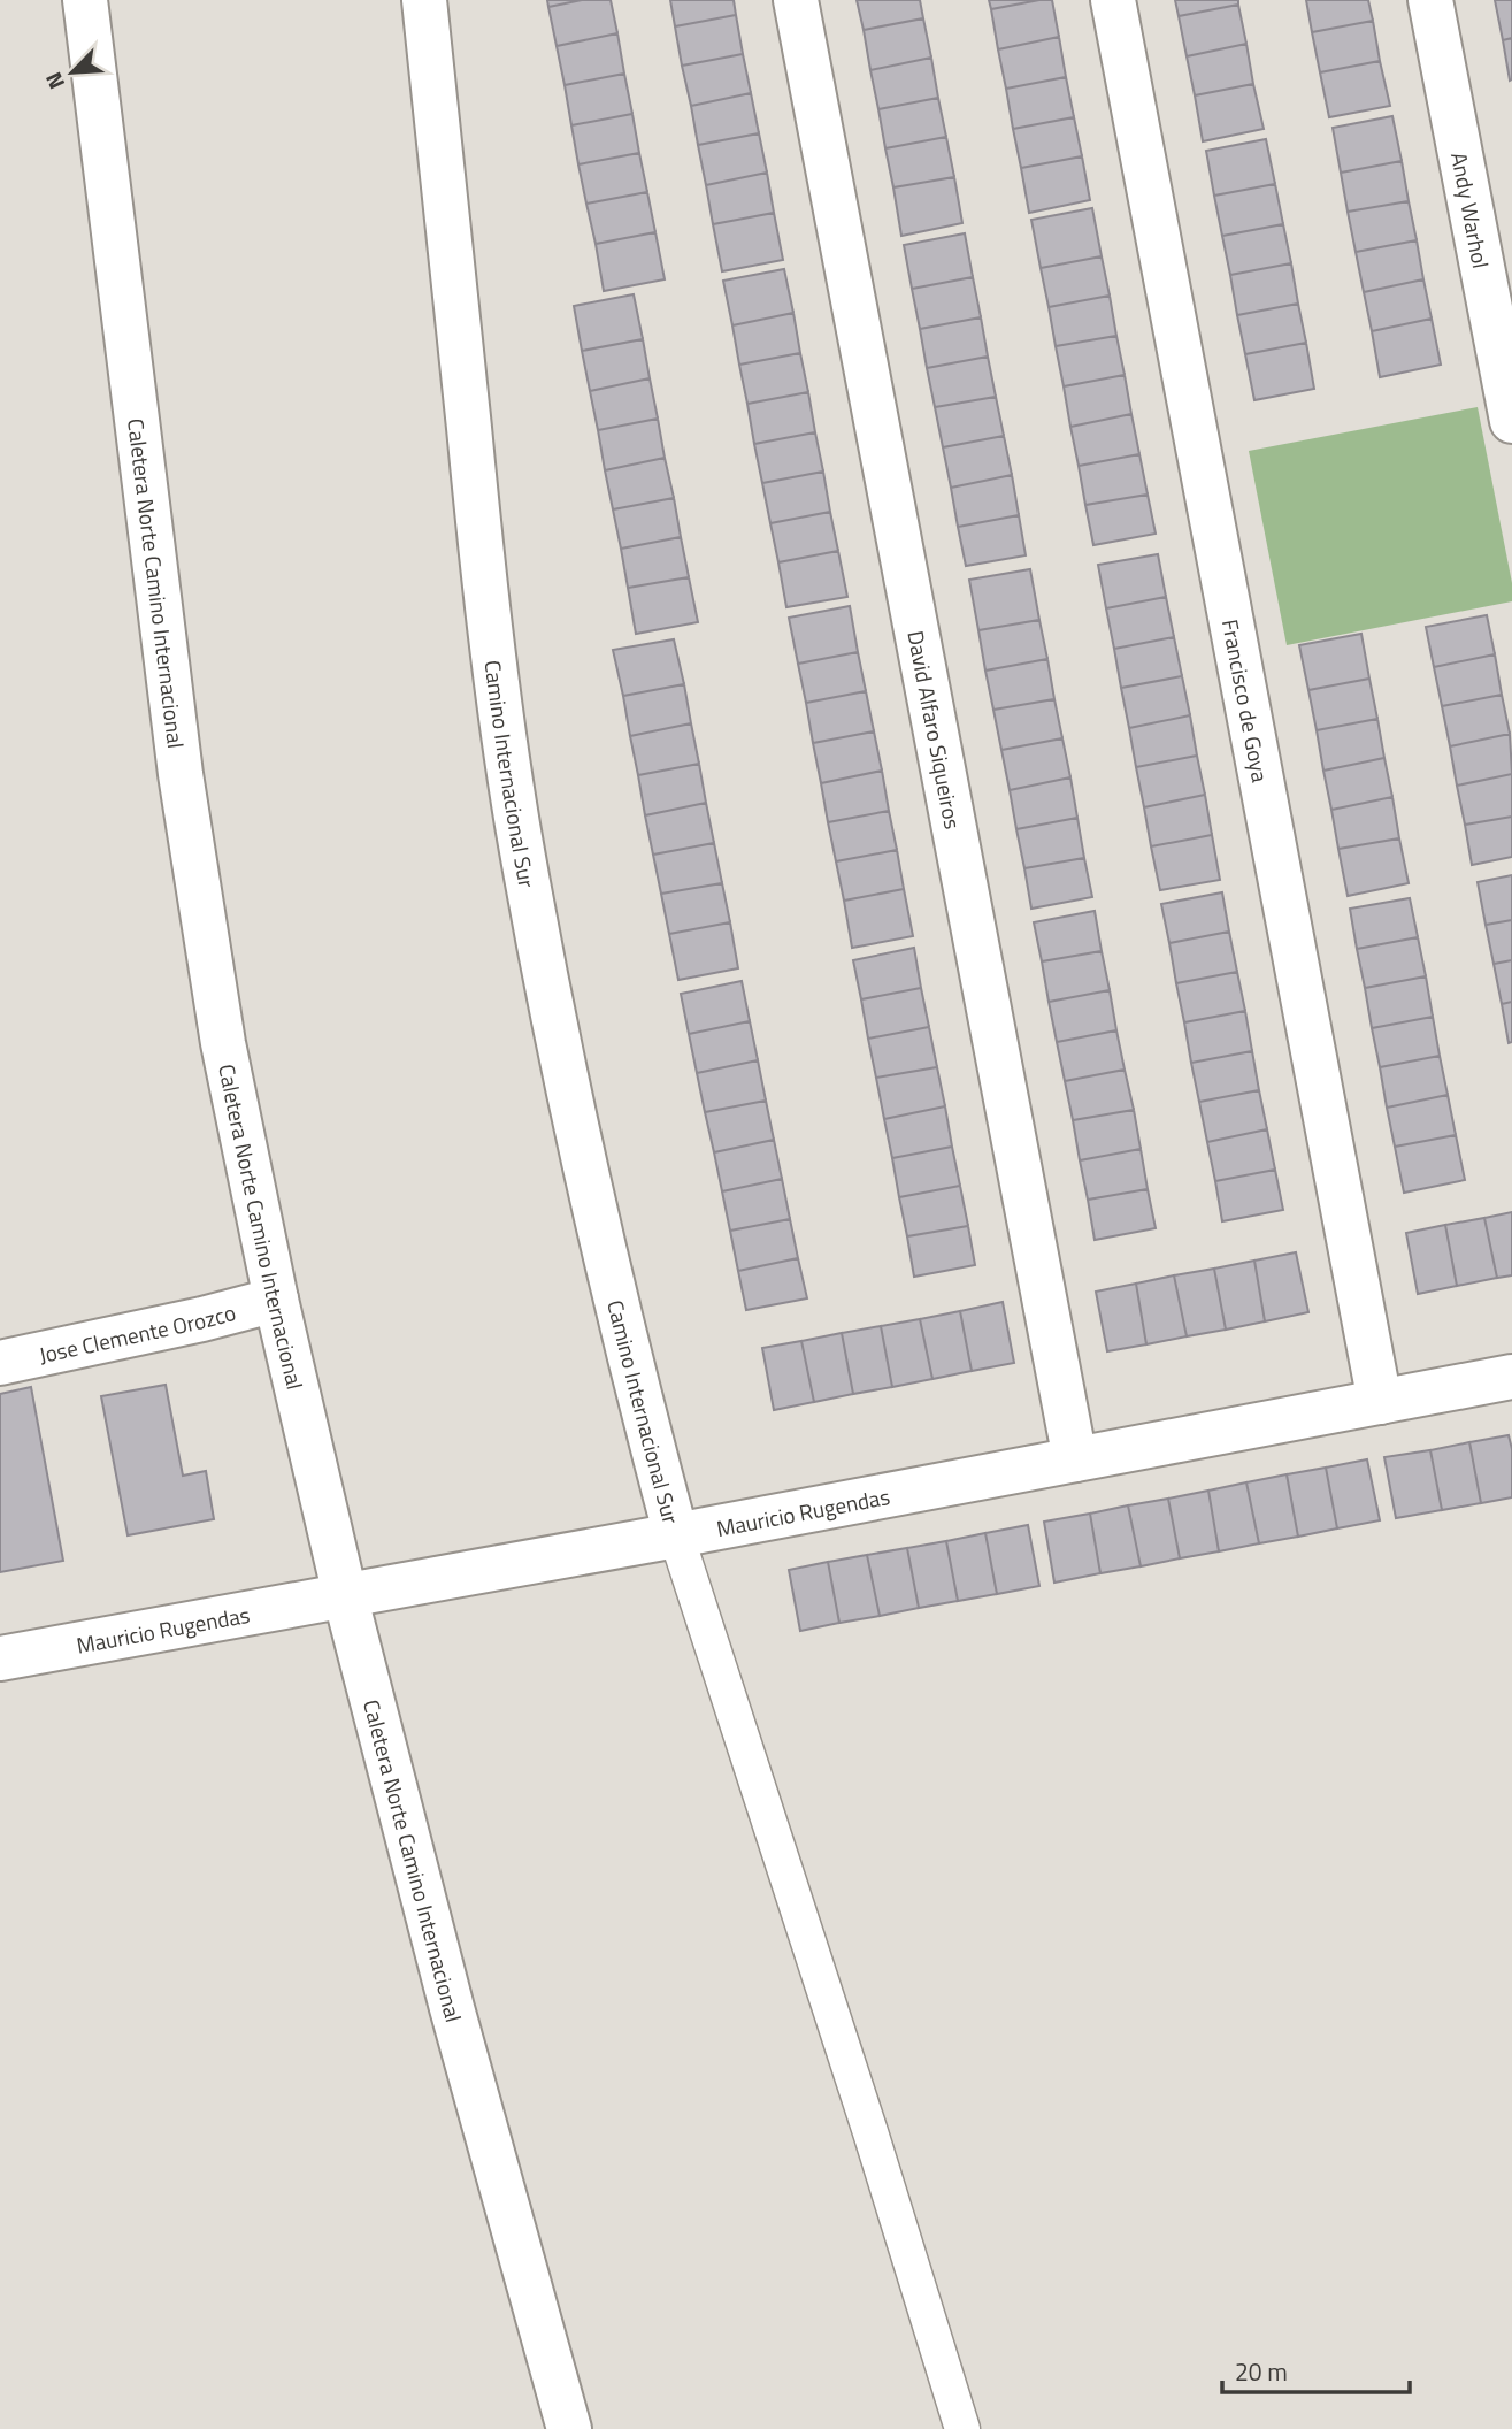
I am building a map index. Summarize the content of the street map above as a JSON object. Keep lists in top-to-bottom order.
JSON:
{
  "streets": {
    "street": [
      "Andy Warhol",
      "Caletera Norte Camino Internacional",
      "Francisco de Goya",
      "David Alfaro Siqueiros",
      "Camino Internacional Sur",
      "Jose Clemente Orozco",
      "Mauricio Rugendas"
    ]
  },
  "crossings": [
    ["Caletera Norte Camino Internacional", "Jose Clemente Orozco"],
    ["Caletera Norte Camino Internacional", "Mauricio Rugendas"],
    ["Francisco de Goya", "Mauricio Rugendas"],
    ["David Alfaro Siqueiros", "Mauricio Rugendas"],
    ["Camino Internacional Sur", "Mauricio Rugendas"]
  ],
  "scale_bar": "20 m",
  "north": "bottom left"
}
